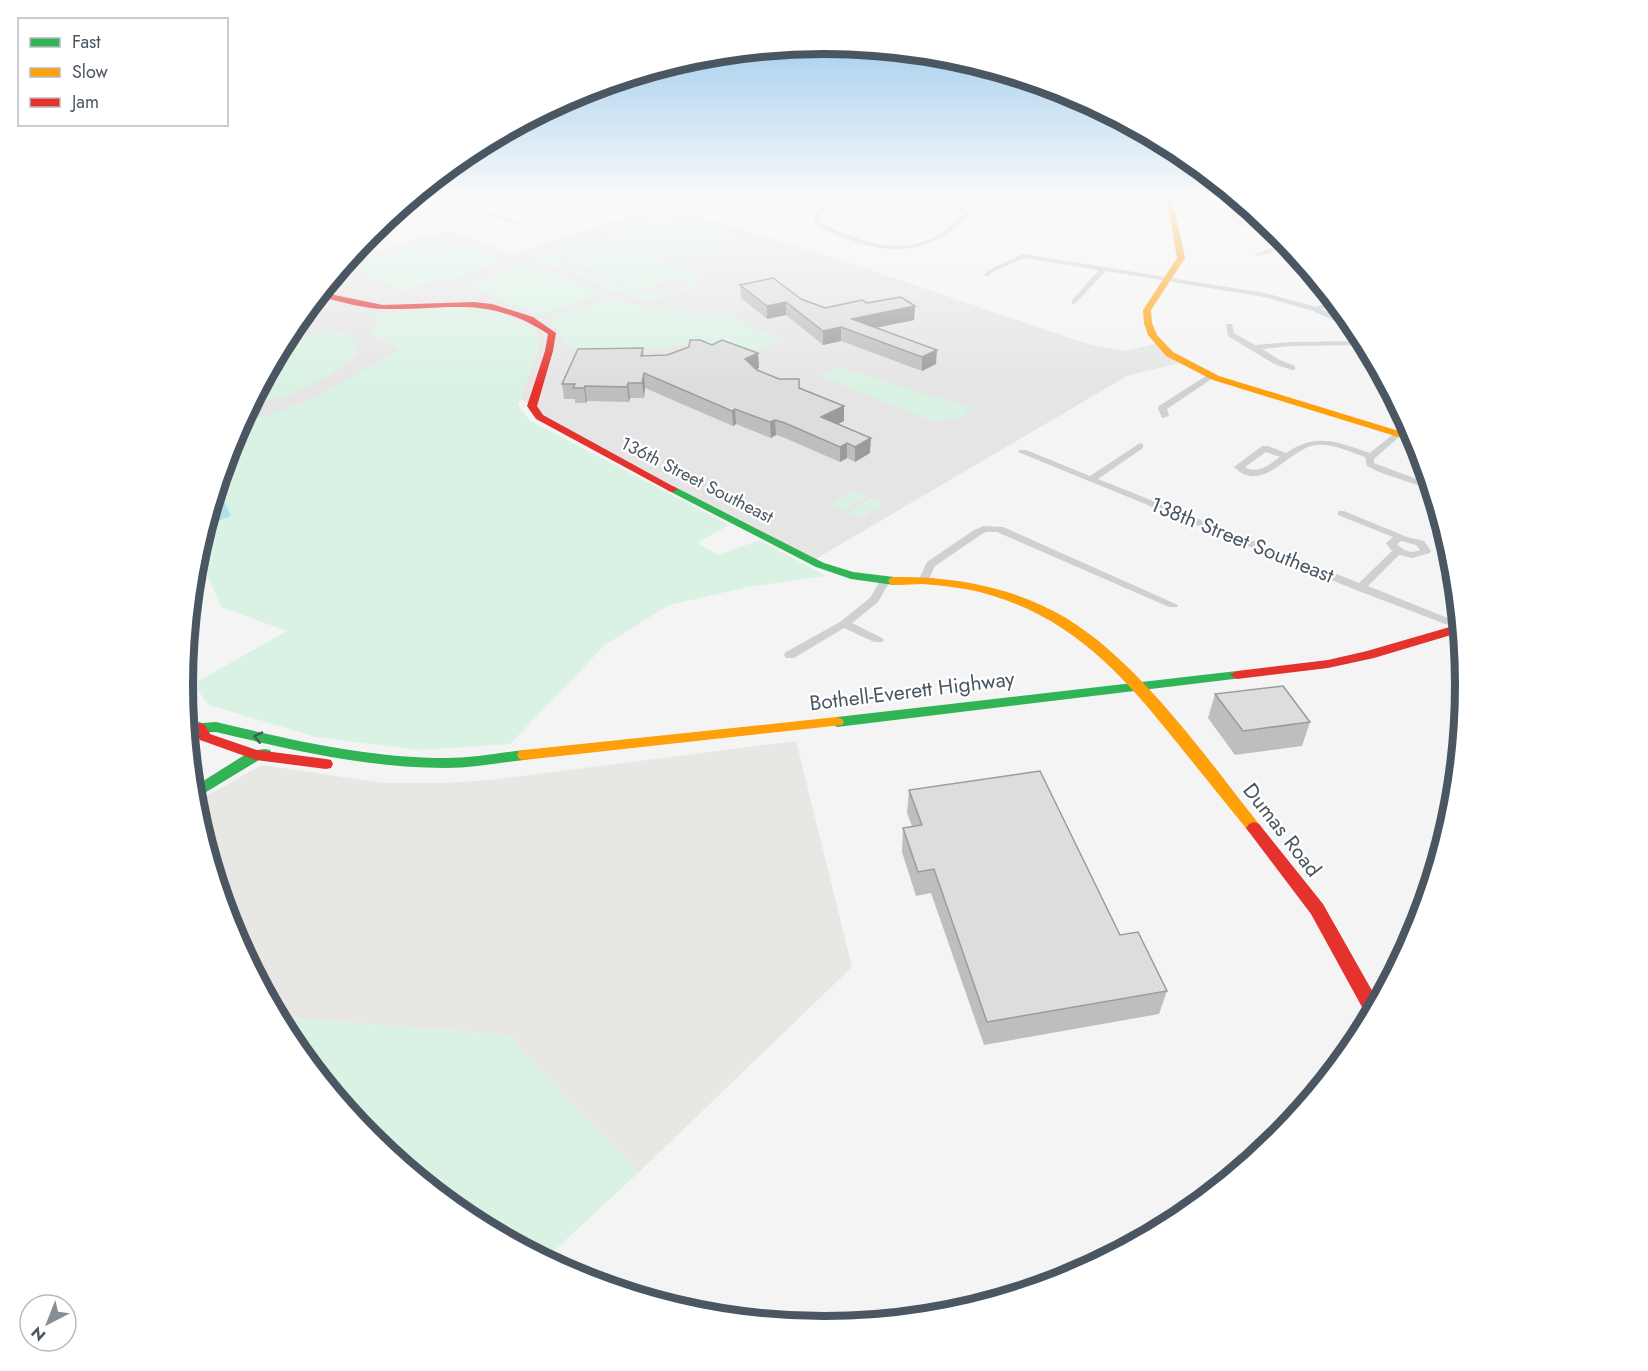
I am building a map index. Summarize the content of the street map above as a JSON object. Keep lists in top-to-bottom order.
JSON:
{
  "streets": {
    "street": [
      "136th Street Southeast",
      "138th Street Southeast",
      "Bothell-Everett Highway",
      "Dumas Road"
    ]
  },
  "crossings": [
    ["136th Street Southeast", "Bothell-Everett Highway"],
    ["136th Street Southeast", "Dumas Road"],
    ["Bothell-Everett Highway", "Dumas Road"]
  ],
  "legend": ["Fast", "Slow", "Jam"],
  "north": "bottom left"
}
